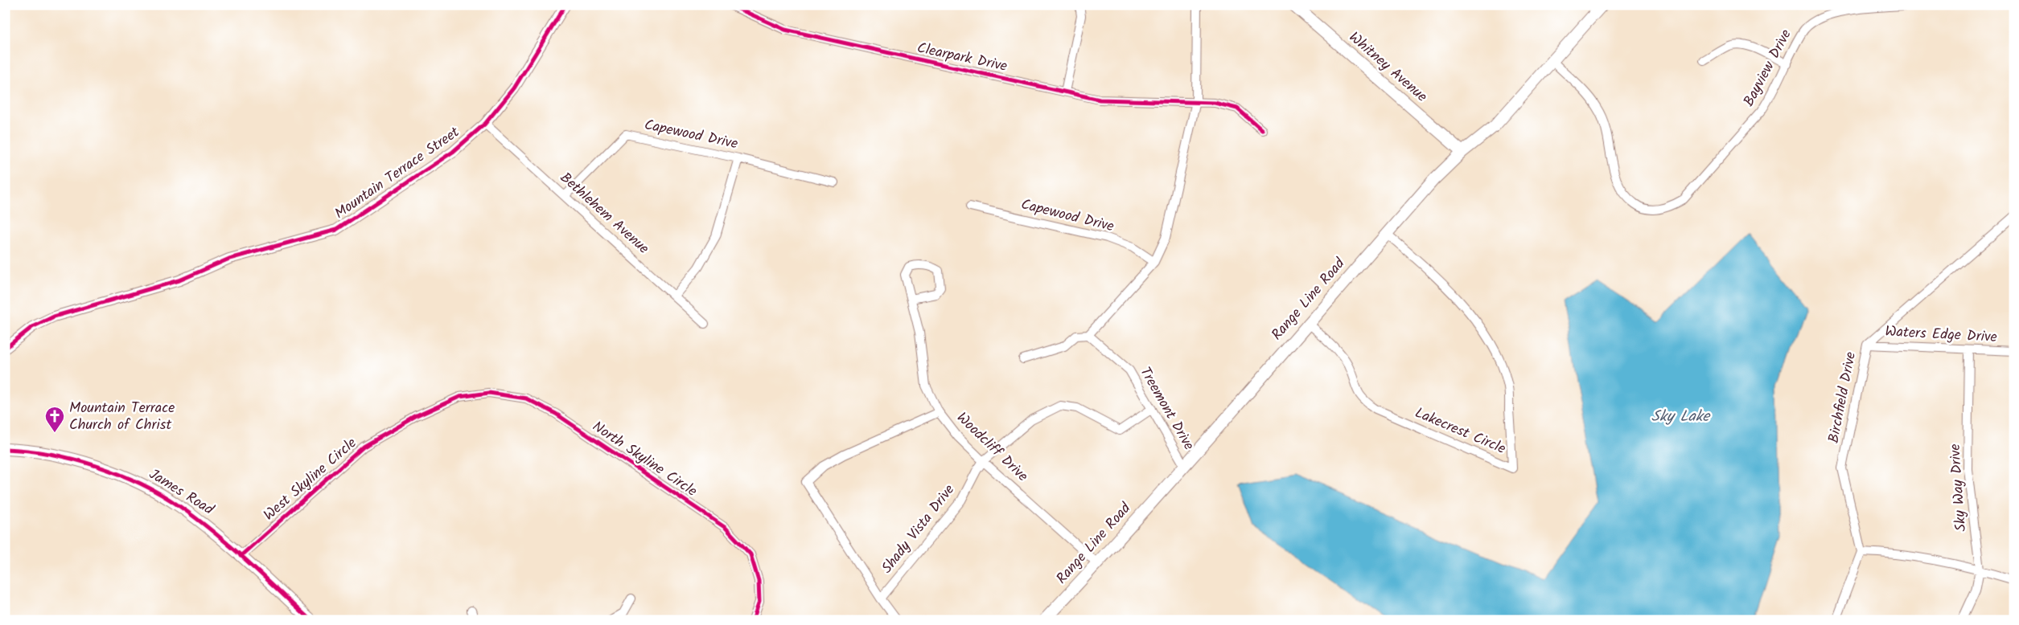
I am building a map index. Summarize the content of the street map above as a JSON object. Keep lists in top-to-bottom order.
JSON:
{
  "streets": {
    "main road": ["Whitney Avenue", "Range Line Road", "James Road"],
    "street": [
      "Clearpark Drive",
      "Bayview Drive",
      "Capewood Drive",
      "Mountain Terrace Street",
      "Bethlehem Avenue",
      "Waters Edge Drive",
      "Birchfield Drive",
      "Treemont Drive",
      "Lakecrest Circle",
      "Woodcliff Drive",
      "North Skyline Circle",
      "West Skyline Circle",
      "Sky Way Drive",
      "Shady Vista Drive"
    ]
  },
  "crossings": [
    ["Whitney Avenue", "Range Line Road"],
    ["Bayview Drive", "Range Line Road"],
    ["Capewood Drive", "Bethlehem Avenue"],
    ["Mountain Terrace Street", "Bethlehem Avenue"],
    ["Range Line Road", "Treemont Drive"],
    ["Range Line Road", "Lakecrest Circle"],
    ["Range Line Road", "Woodcliff Drive"],
    ["Waters Edge Drive", "Birchfield Drive"],
    ["Waters Edge Drive", "Sky Way Drive"],
    ["Treemont Drive", "Shady Vista Drive"],
    ["Woodcliff Drive", "Shady Vista Drive"],
    ["North Skyline Circle", "West Skyline Circle"],
    ["West Skyline Circle", "James Road"]
  ],
  "water": ["Sky Lake"],
  "places": {
    "church": ["Mountain Terrace Church of Christ"]
  }
}
